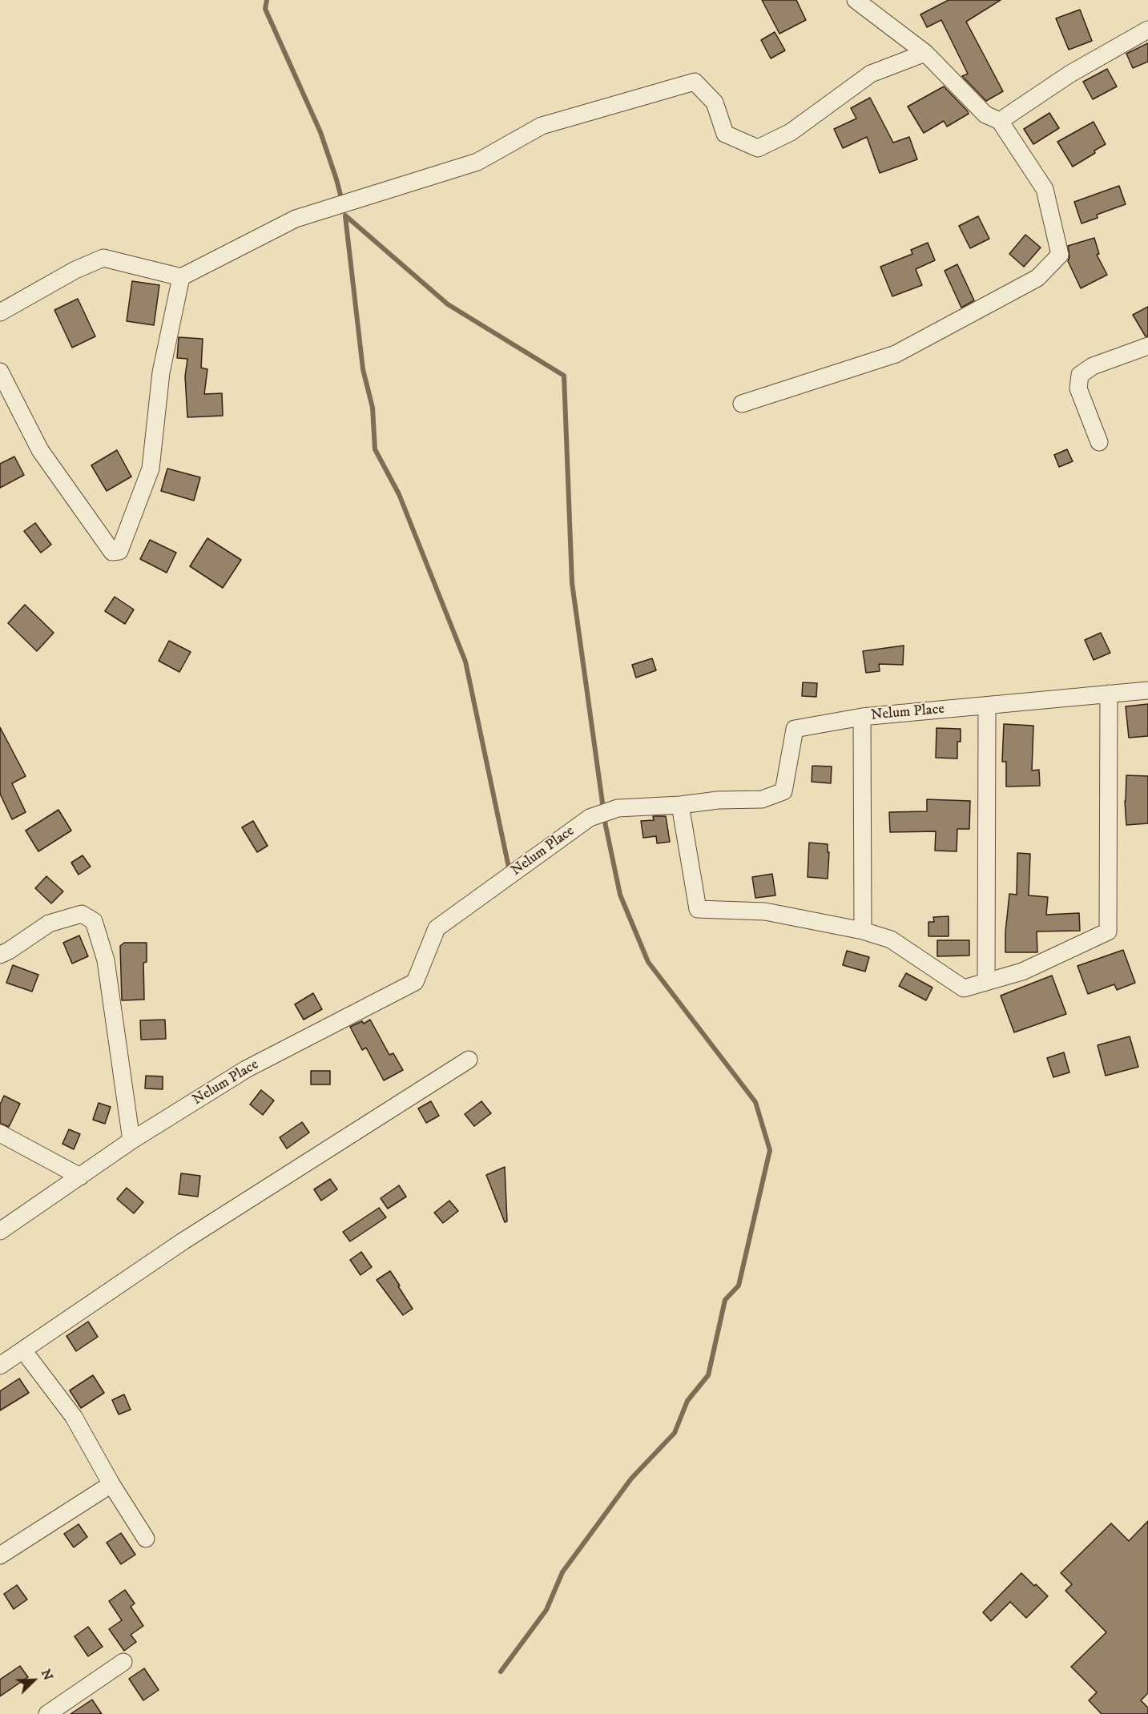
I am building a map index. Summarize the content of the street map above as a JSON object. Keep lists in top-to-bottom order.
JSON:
{
  "streets": {
    "street": ["Nelum Place"]
  },
  "north": "top right"
}
